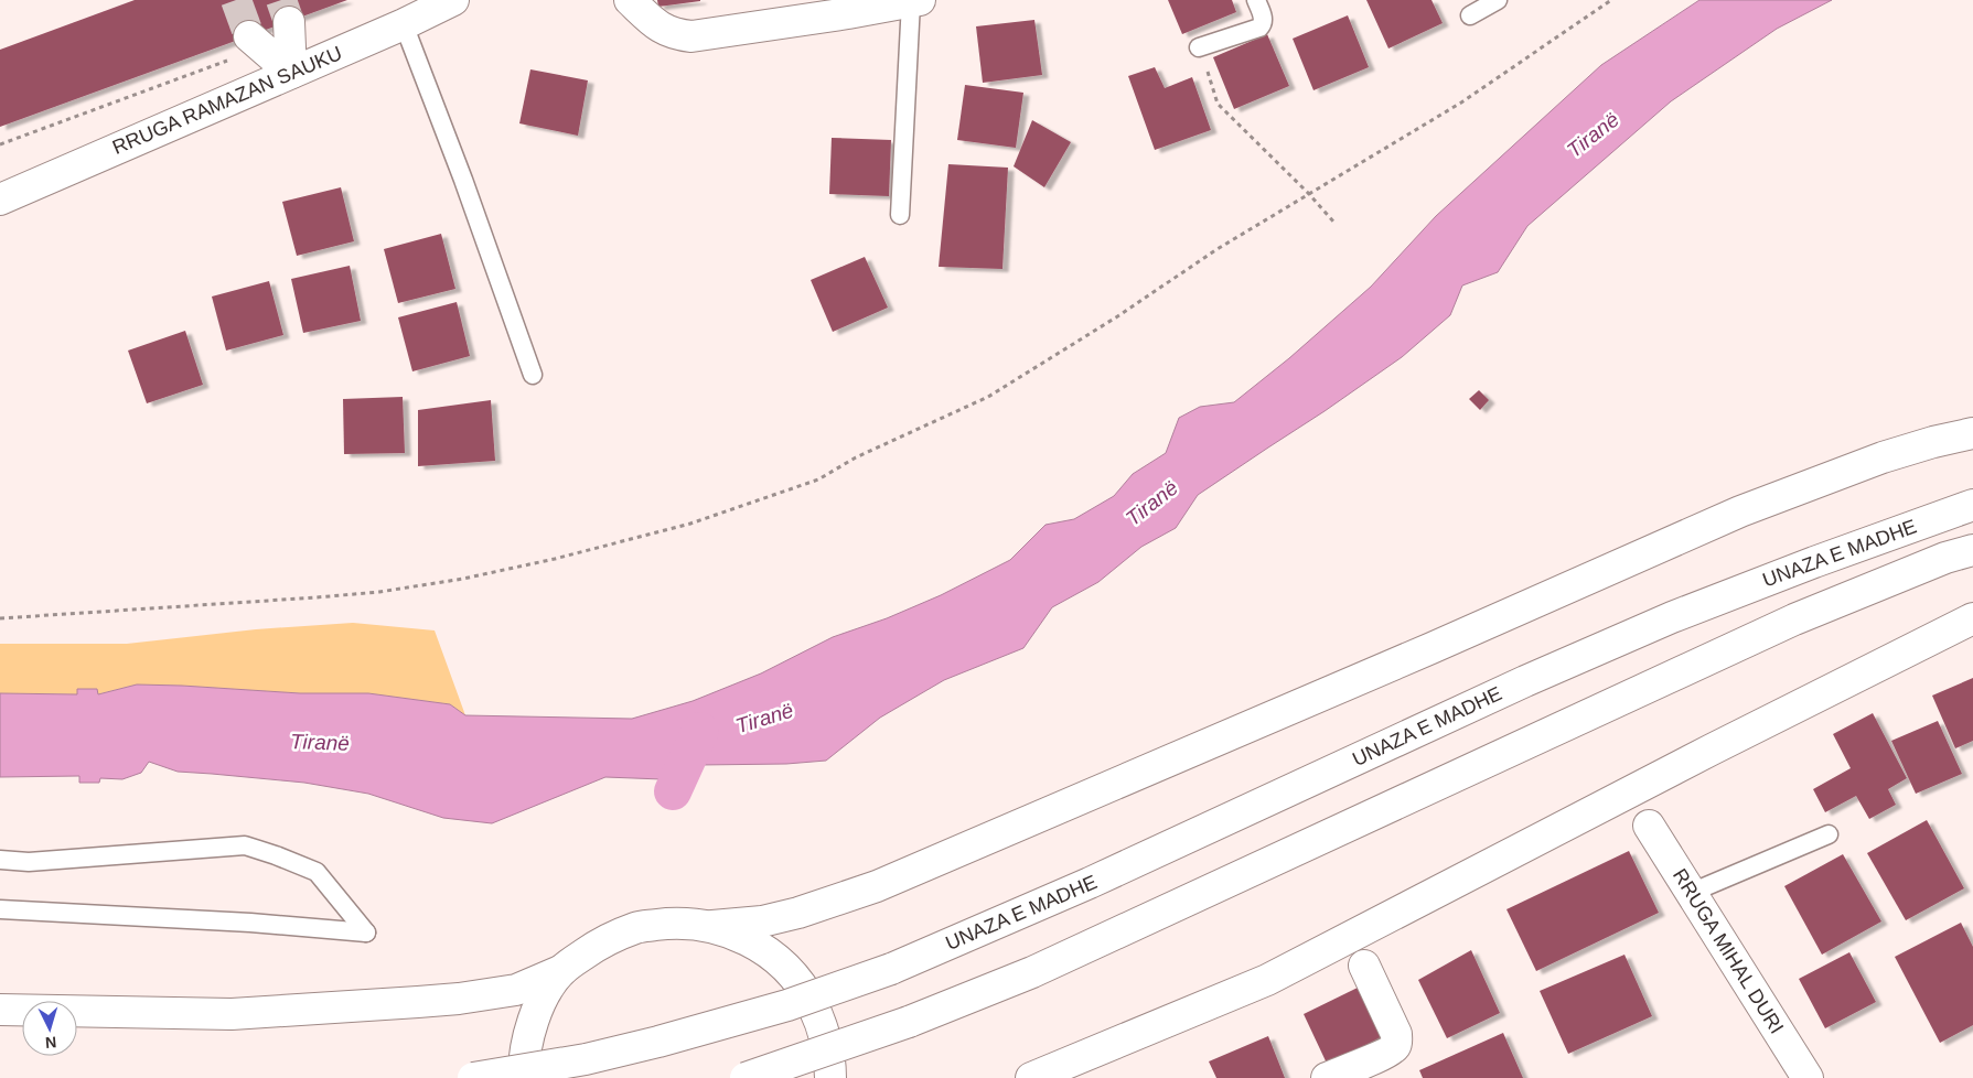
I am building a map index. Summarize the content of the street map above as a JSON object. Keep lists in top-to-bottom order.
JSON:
{
  "streets": {
    "main road": ["RRUGA RAMAZAN SAUKU", "UNAZA E MADHE", "RRUGA MIHAL DURI"]
  },
  "water": ["Tiranë"],
  "north": "bottom"
}
